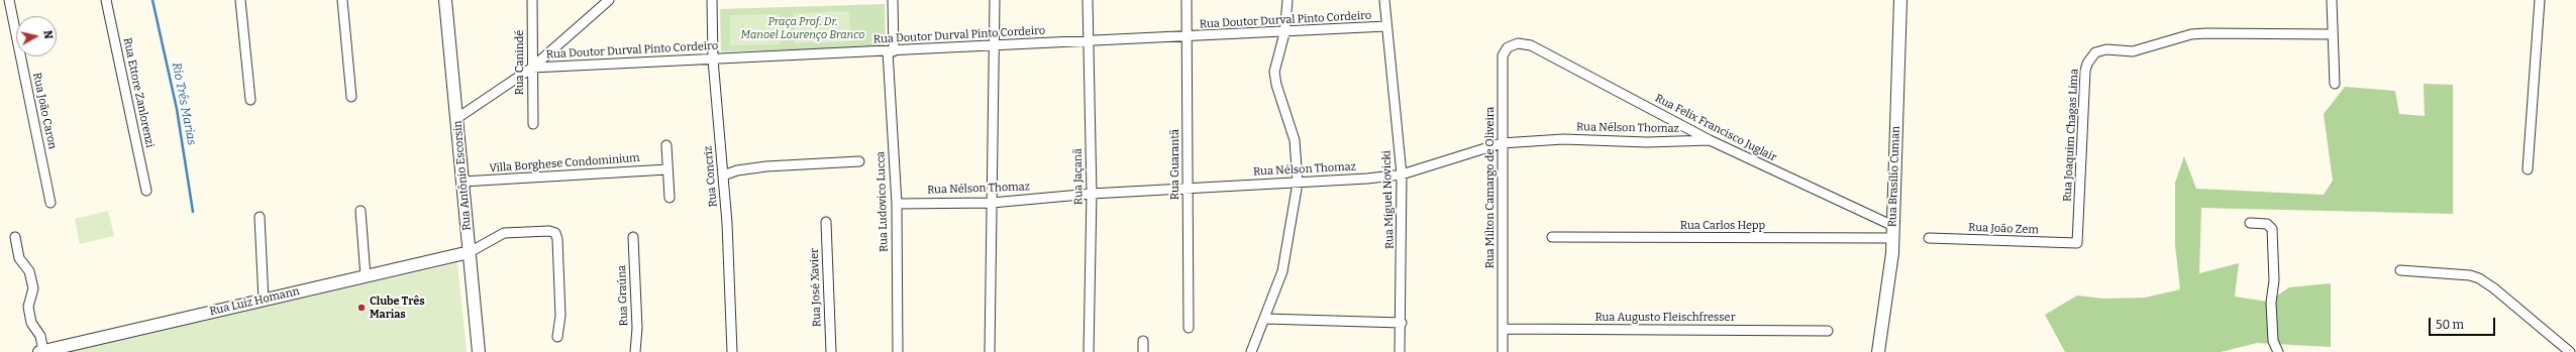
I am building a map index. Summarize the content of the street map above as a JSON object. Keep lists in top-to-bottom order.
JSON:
{
  "streets": {
    "street": [
      "Rua Doutor Durval Pinto Cordeiro",
      "Rua Canindé",
      "Rua Ettore Zanlorenzi",
      "Rua João Caron",
      "Rua Nélson Thomaz",
      "Rua Felix Francisco Juglair",
      "Rua Joaquim Chagas Lima",
      "Villa Borghese Condominium",
      "Rua Guarantã",
      "Rua Antônio Escorsin",
      "Rua Concriz",
      "Rua Jaçanã",
      "Rua Brasílio Cuman",
      "Rua Milton Camargo de Oliveira",
      "Rua Miguel Novicki",
      "Rua Ludovico Lucca",
      "Rua Carlos Hepp",
      "Rua João Zem",
      "Rua José Xavier",
      "Rua Graúna",
      "Rua Luiz Homann",
      "Rua Augusto Fleischfresser"
    ]
  },
  "crossings": [
    ["Rua Doutor Durval Pinto Cordeiro", "Rua Canindé"],
    ["Rua Doutor Durval Pinto Cordeiro", "Rua Guarantã"],
    ["Rua Doutor Durval Pinto Cordeiro", "Rua Concriz"],
    ["Rua Doutor Durval Pinto Cordeiro", "Rua Jaçanã"],
    ["Rua Doutor Durval Pinto Cordeiro", "Rua Miguel Novicki"],
    ["Rua Doutor Durval Pinto Cordeiro", "Rua Ludovico Lucca"],
    ["Rua Nélson Thomaz", "Rua Felix Francisco Juglair"],
    ["Rua Nélson Thomaz", "Rua Guarantã"],
    ["Rua Nélson Thomaz", "Rua Jaçanã"],
    ["Rua Nélson Thomaz", "Rua Milton Camargo de Oliveira"],
    ["Rua Nélson Thomaz", "Rua Miguel Novicki"],
    ["Rua Nélson Thomaz", "Rua Ludovico Lucca"],
    ["Rua Felix Francisco Juglair", "Rua Brasílio Cuman"],
    ["Rua Felix Francisco Juglair", "Rua Milton Camargo de Oliveira"],
    ["Rua Felix Francisco Juglair", "Rua Carlos Hepp"],
    ["Rua Joaquim Chagas Lima", "Rua João Zem"],
    ["Villa Borghese Condominium", "Rua Antônio Escorsin"],
    ["Rua Antônio Escorsin", "Rua Luiz Homann"],
    ["Rua Brasílio Cuman", "Rua Carlos Hepp"],
    ["Rua Milton Camargo de Oliveira", "Rua Augusto Fleischfresser"]
  ],
  "water": ["Rio Três Marias"],
  "parks": ["Praça Prof. Dr. Manoel Lourenço Branco"],
  "places": ["Clube Três Marias"],
  "scale_bar": "50 m",
  "north": "right"
}
